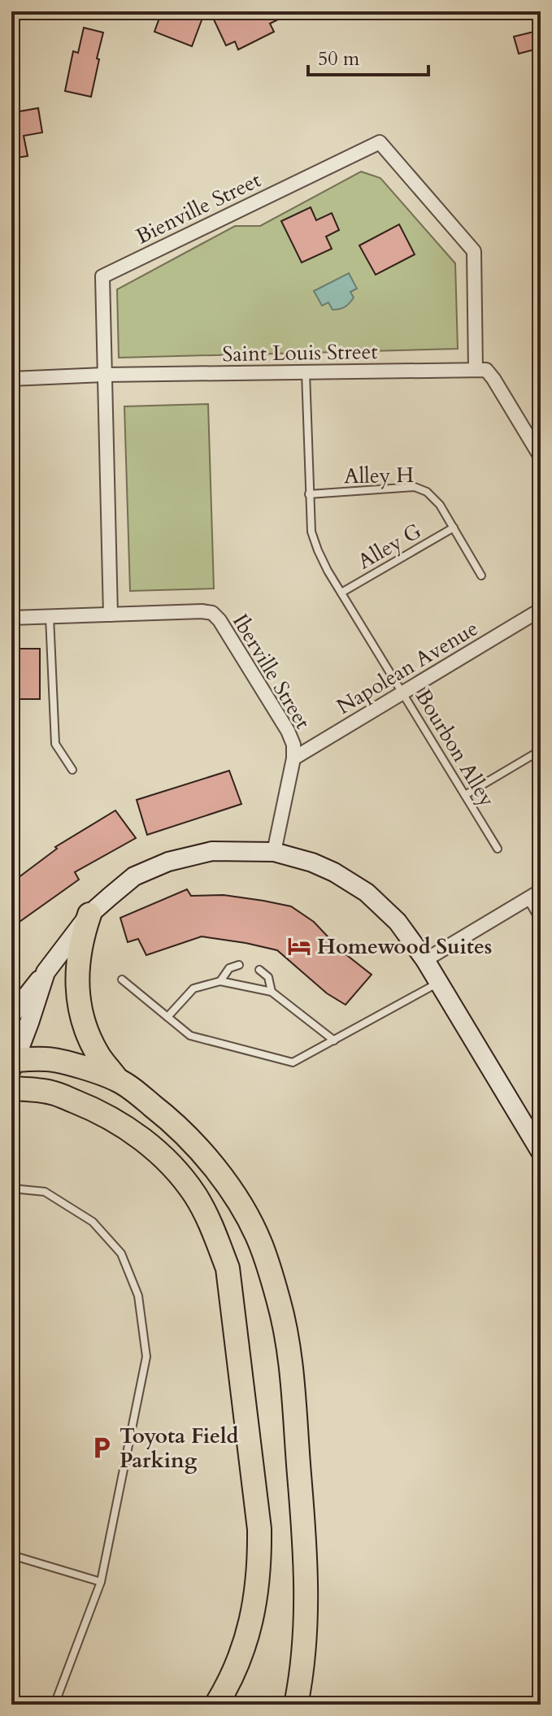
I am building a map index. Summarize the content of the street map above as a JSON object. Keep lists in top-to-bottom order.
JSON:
{
  "streets": {
    "street": [
      "Bienville Street",
      "Saint Louis Street",
      "Napolean Avenue",
      "Iberville Street"
    ],
    "lane": ["Alley H", "Alley G", "Bourbon Alley"]
  },
  "crossings": [
    ["Bienville Street", "Saint Louis Street"],
    ["Bienville Street", "Iberville Street"],
    ["Saint Louis Street", "Bourbon Alley"],
    ["Alley H", "Alley G"],
    ["Alley H", "Bourbon Alley"],
    ["Alley G", "Bourbon Alley"],
    ["Napolean Avenue", "Iberville Street"],
    ["Napolean Avenue", "Bourbon Alley"]
  ],
  "places": {
    "hotel": ["Homewood Suites"],
    "parking": ["Toyota Field Parking"]
  },
  "scale_bar": "50 m"
}
